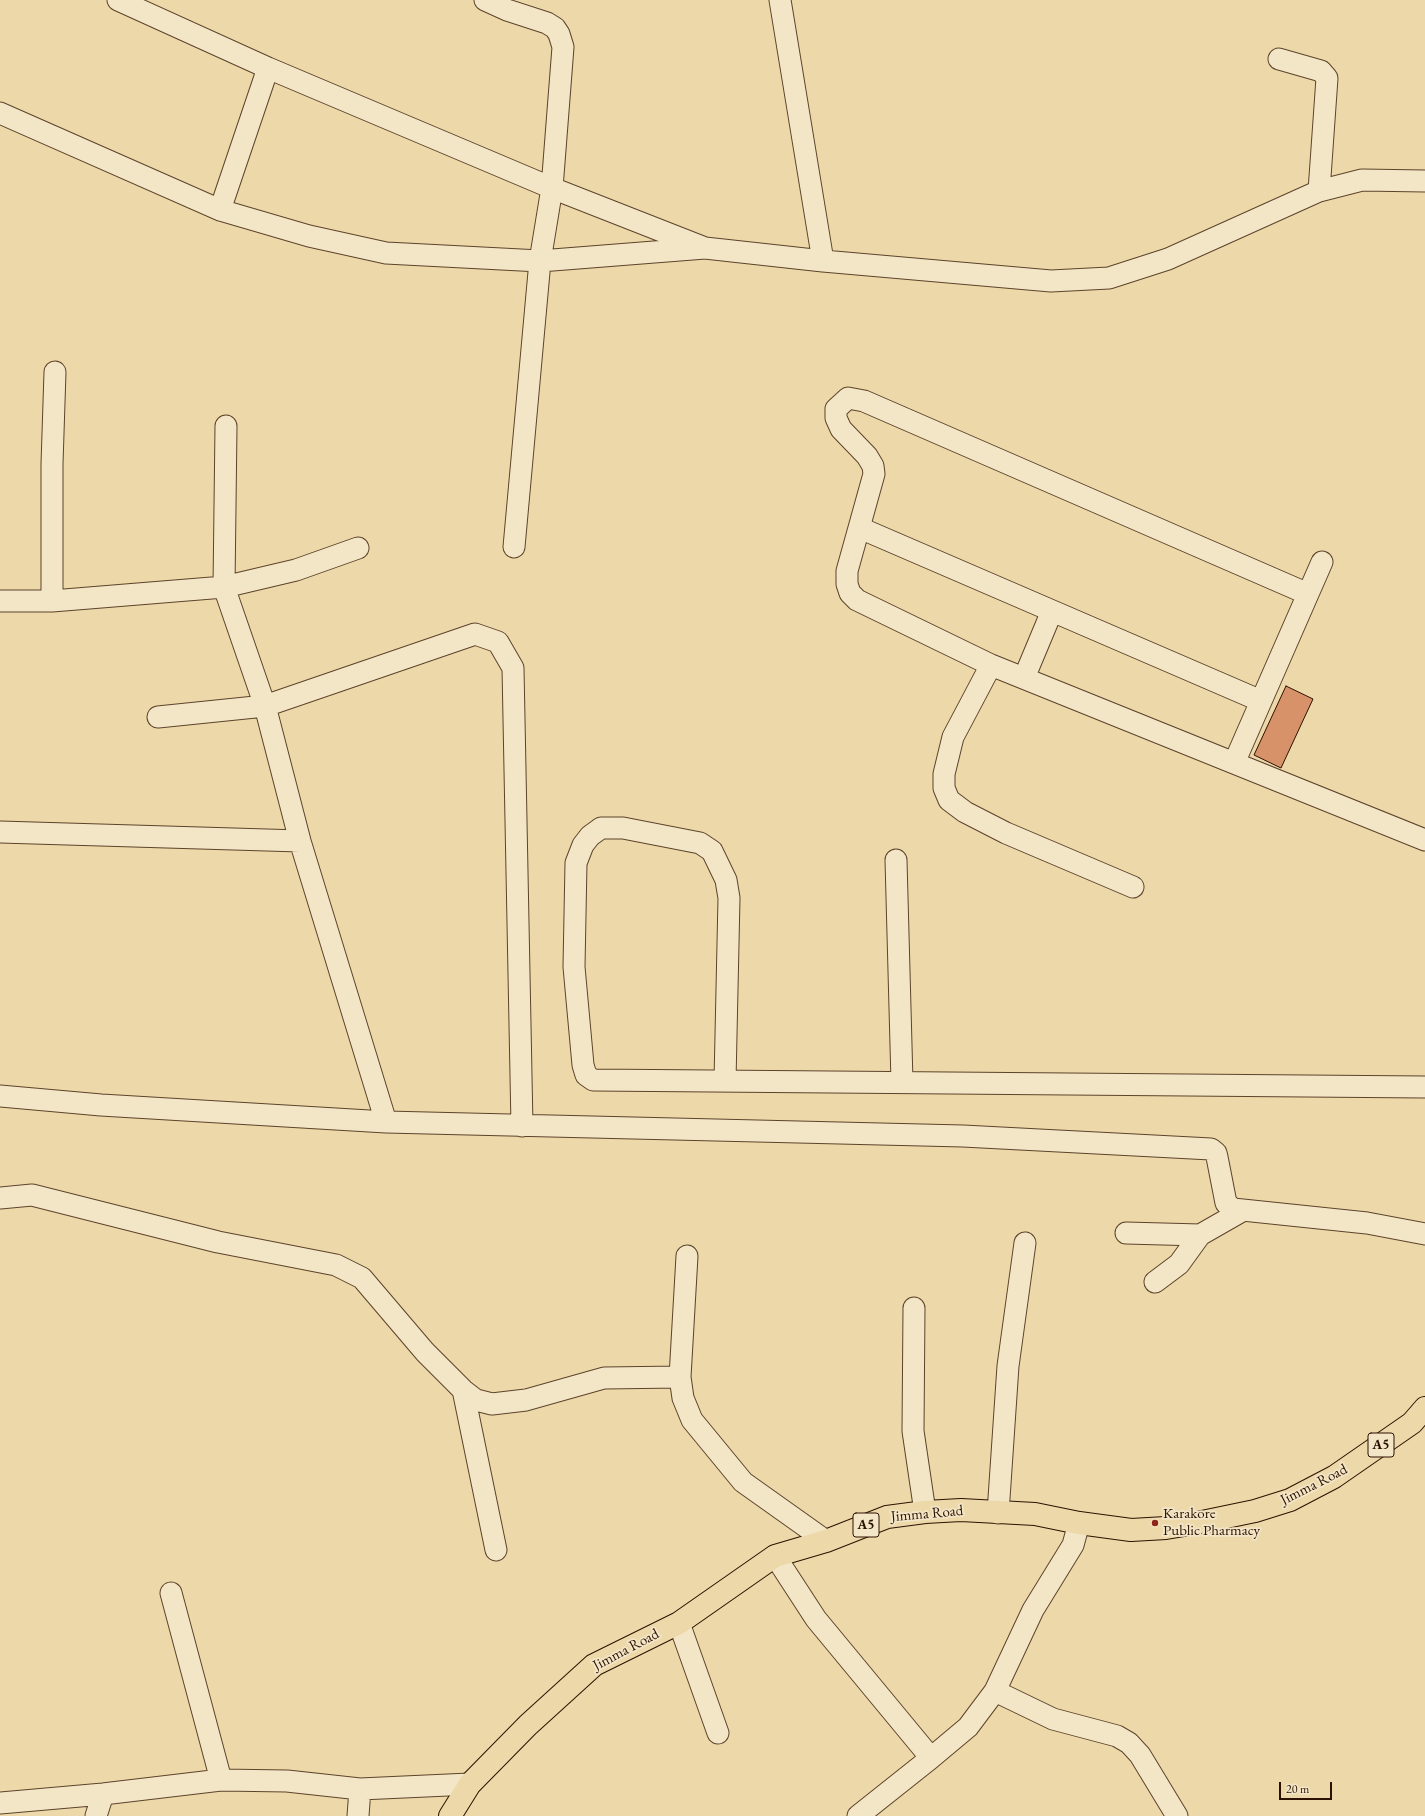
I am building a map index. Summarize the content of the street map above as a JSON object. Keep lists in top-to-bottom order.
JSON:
{
  "streets": {
    "highway": ["A5", "Jimma Road"]
  },
  "places": ["Karakore Public Pharmacy"],
  "scale_bar": "20 m"
}
